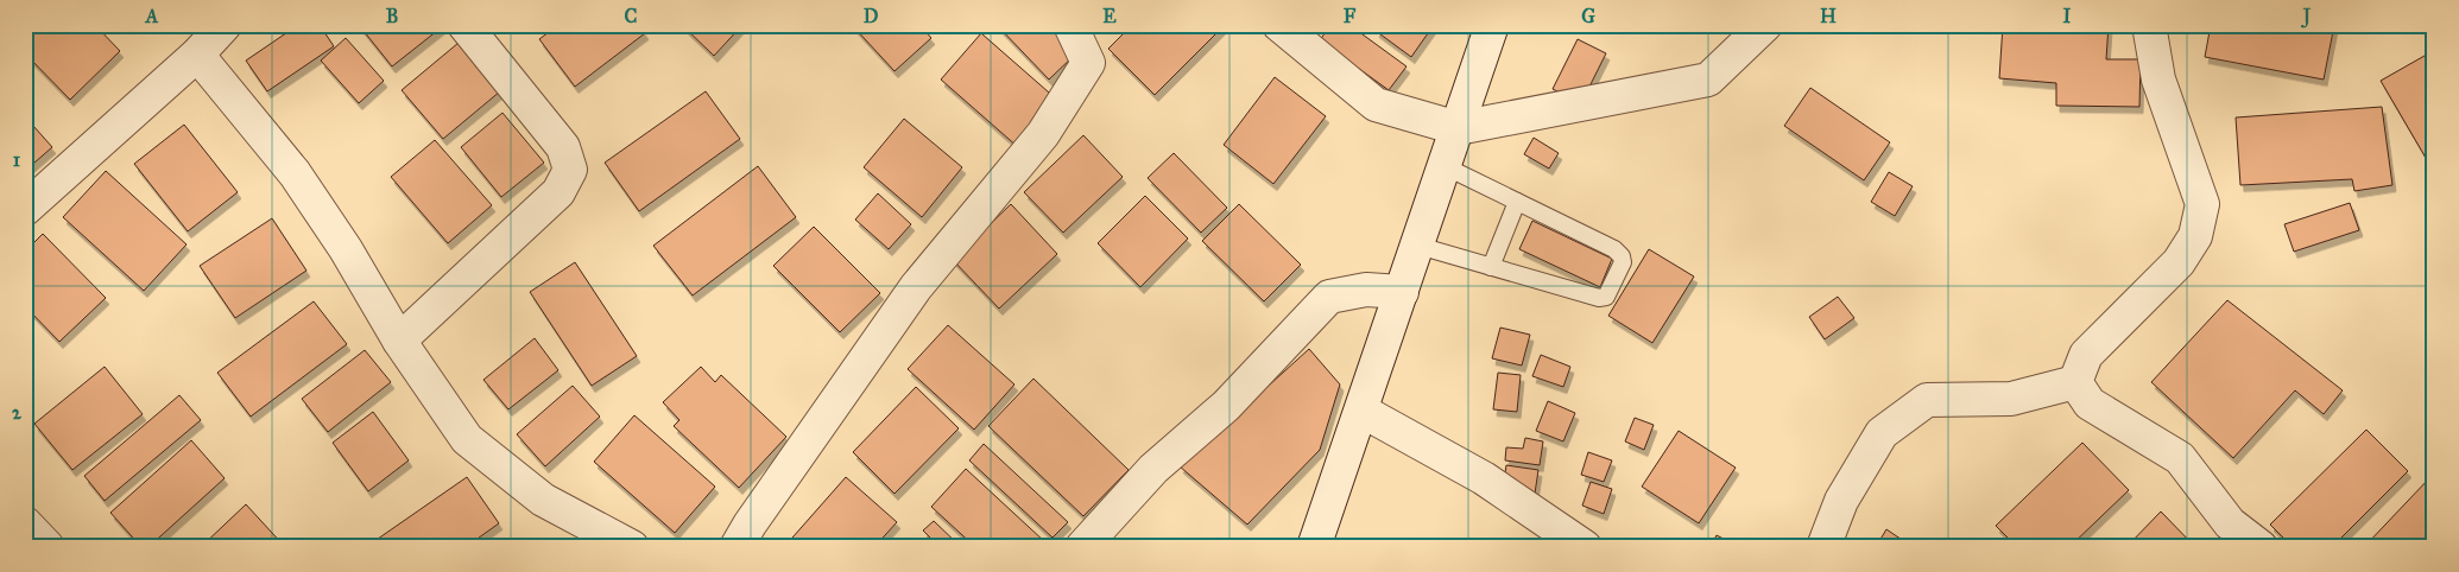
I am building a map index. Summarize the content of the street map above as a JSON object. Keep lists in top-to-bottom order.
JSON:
{
  "grid": {
    "columns": [
      "A",
      "B",
      "C",
      "D",
      "E",
      "F",
      "G",
      "H",
      "I",
      "J"
    ],
    "rows": ["1", "2"]
  }
}
